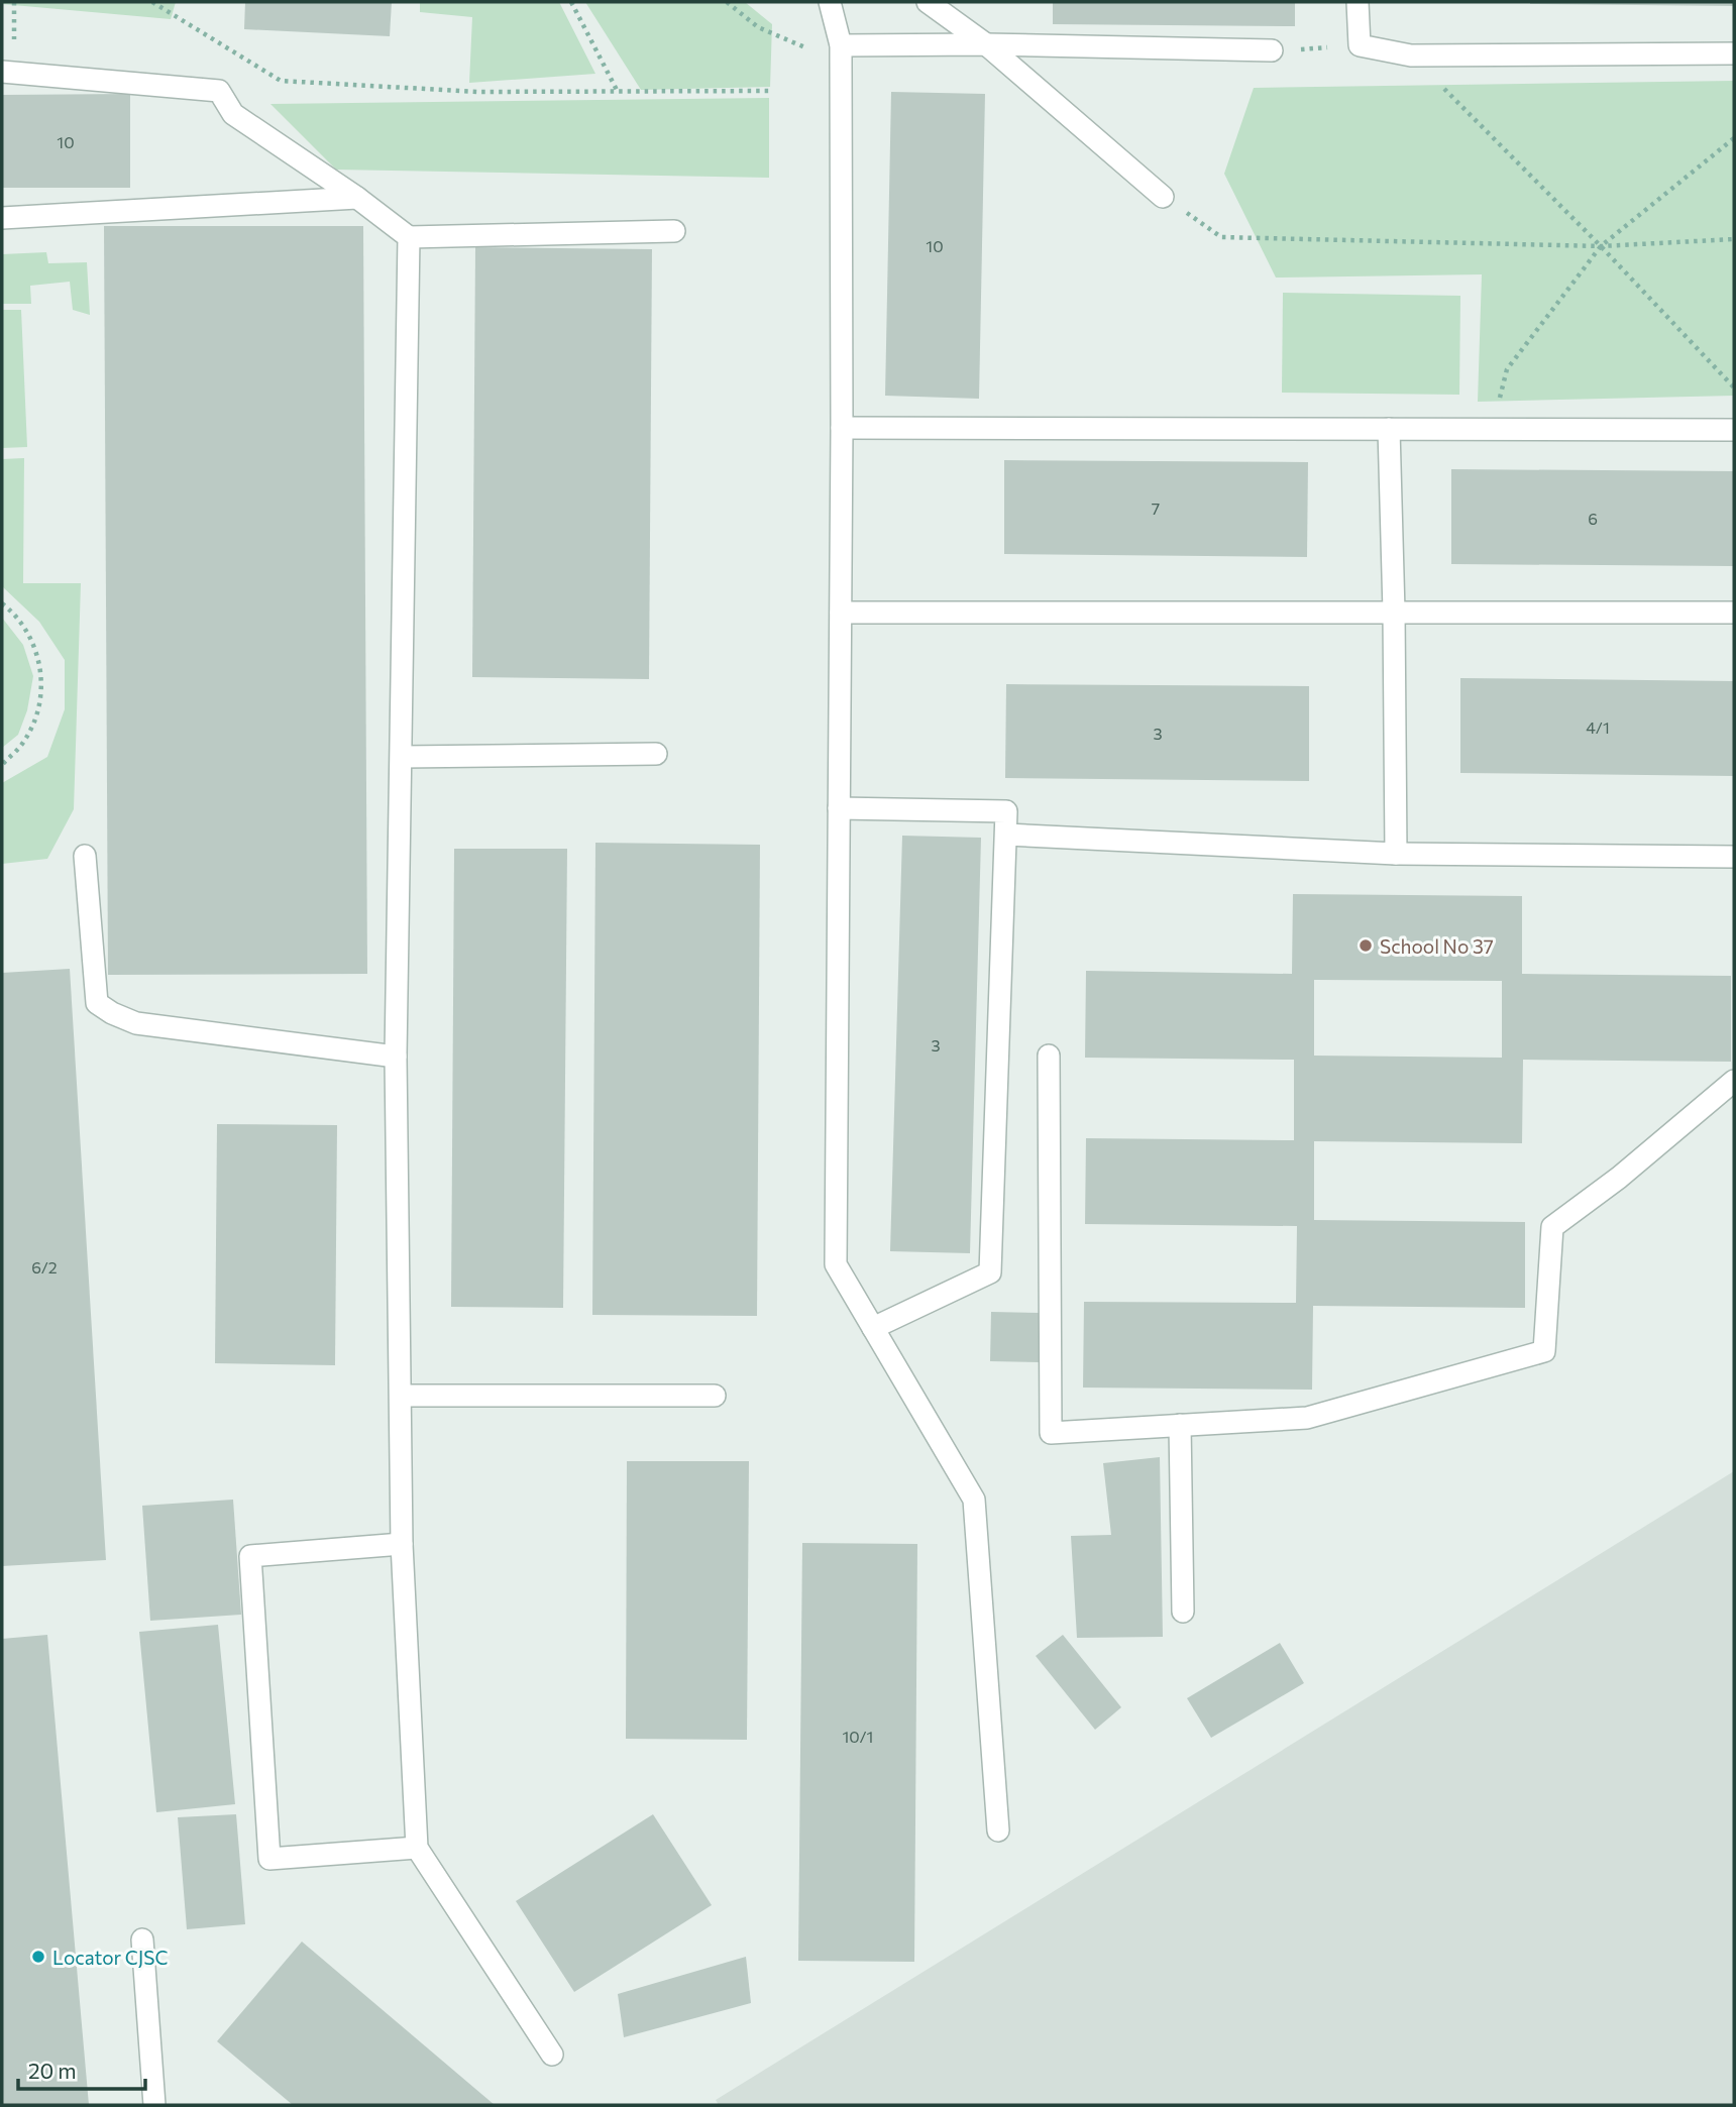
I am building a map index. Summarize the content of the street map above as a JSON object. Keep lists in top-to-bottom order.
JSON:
{
  "places": ["School No 37", "Locator CJSC"],
  "house_numbers": [
    "10",
    "10",
    "7",
    "6",
    "4/1",
    "3",
    "3",
    "6/2",
    "10/1"
  ],
  "scale_bar": "20 m"
}
